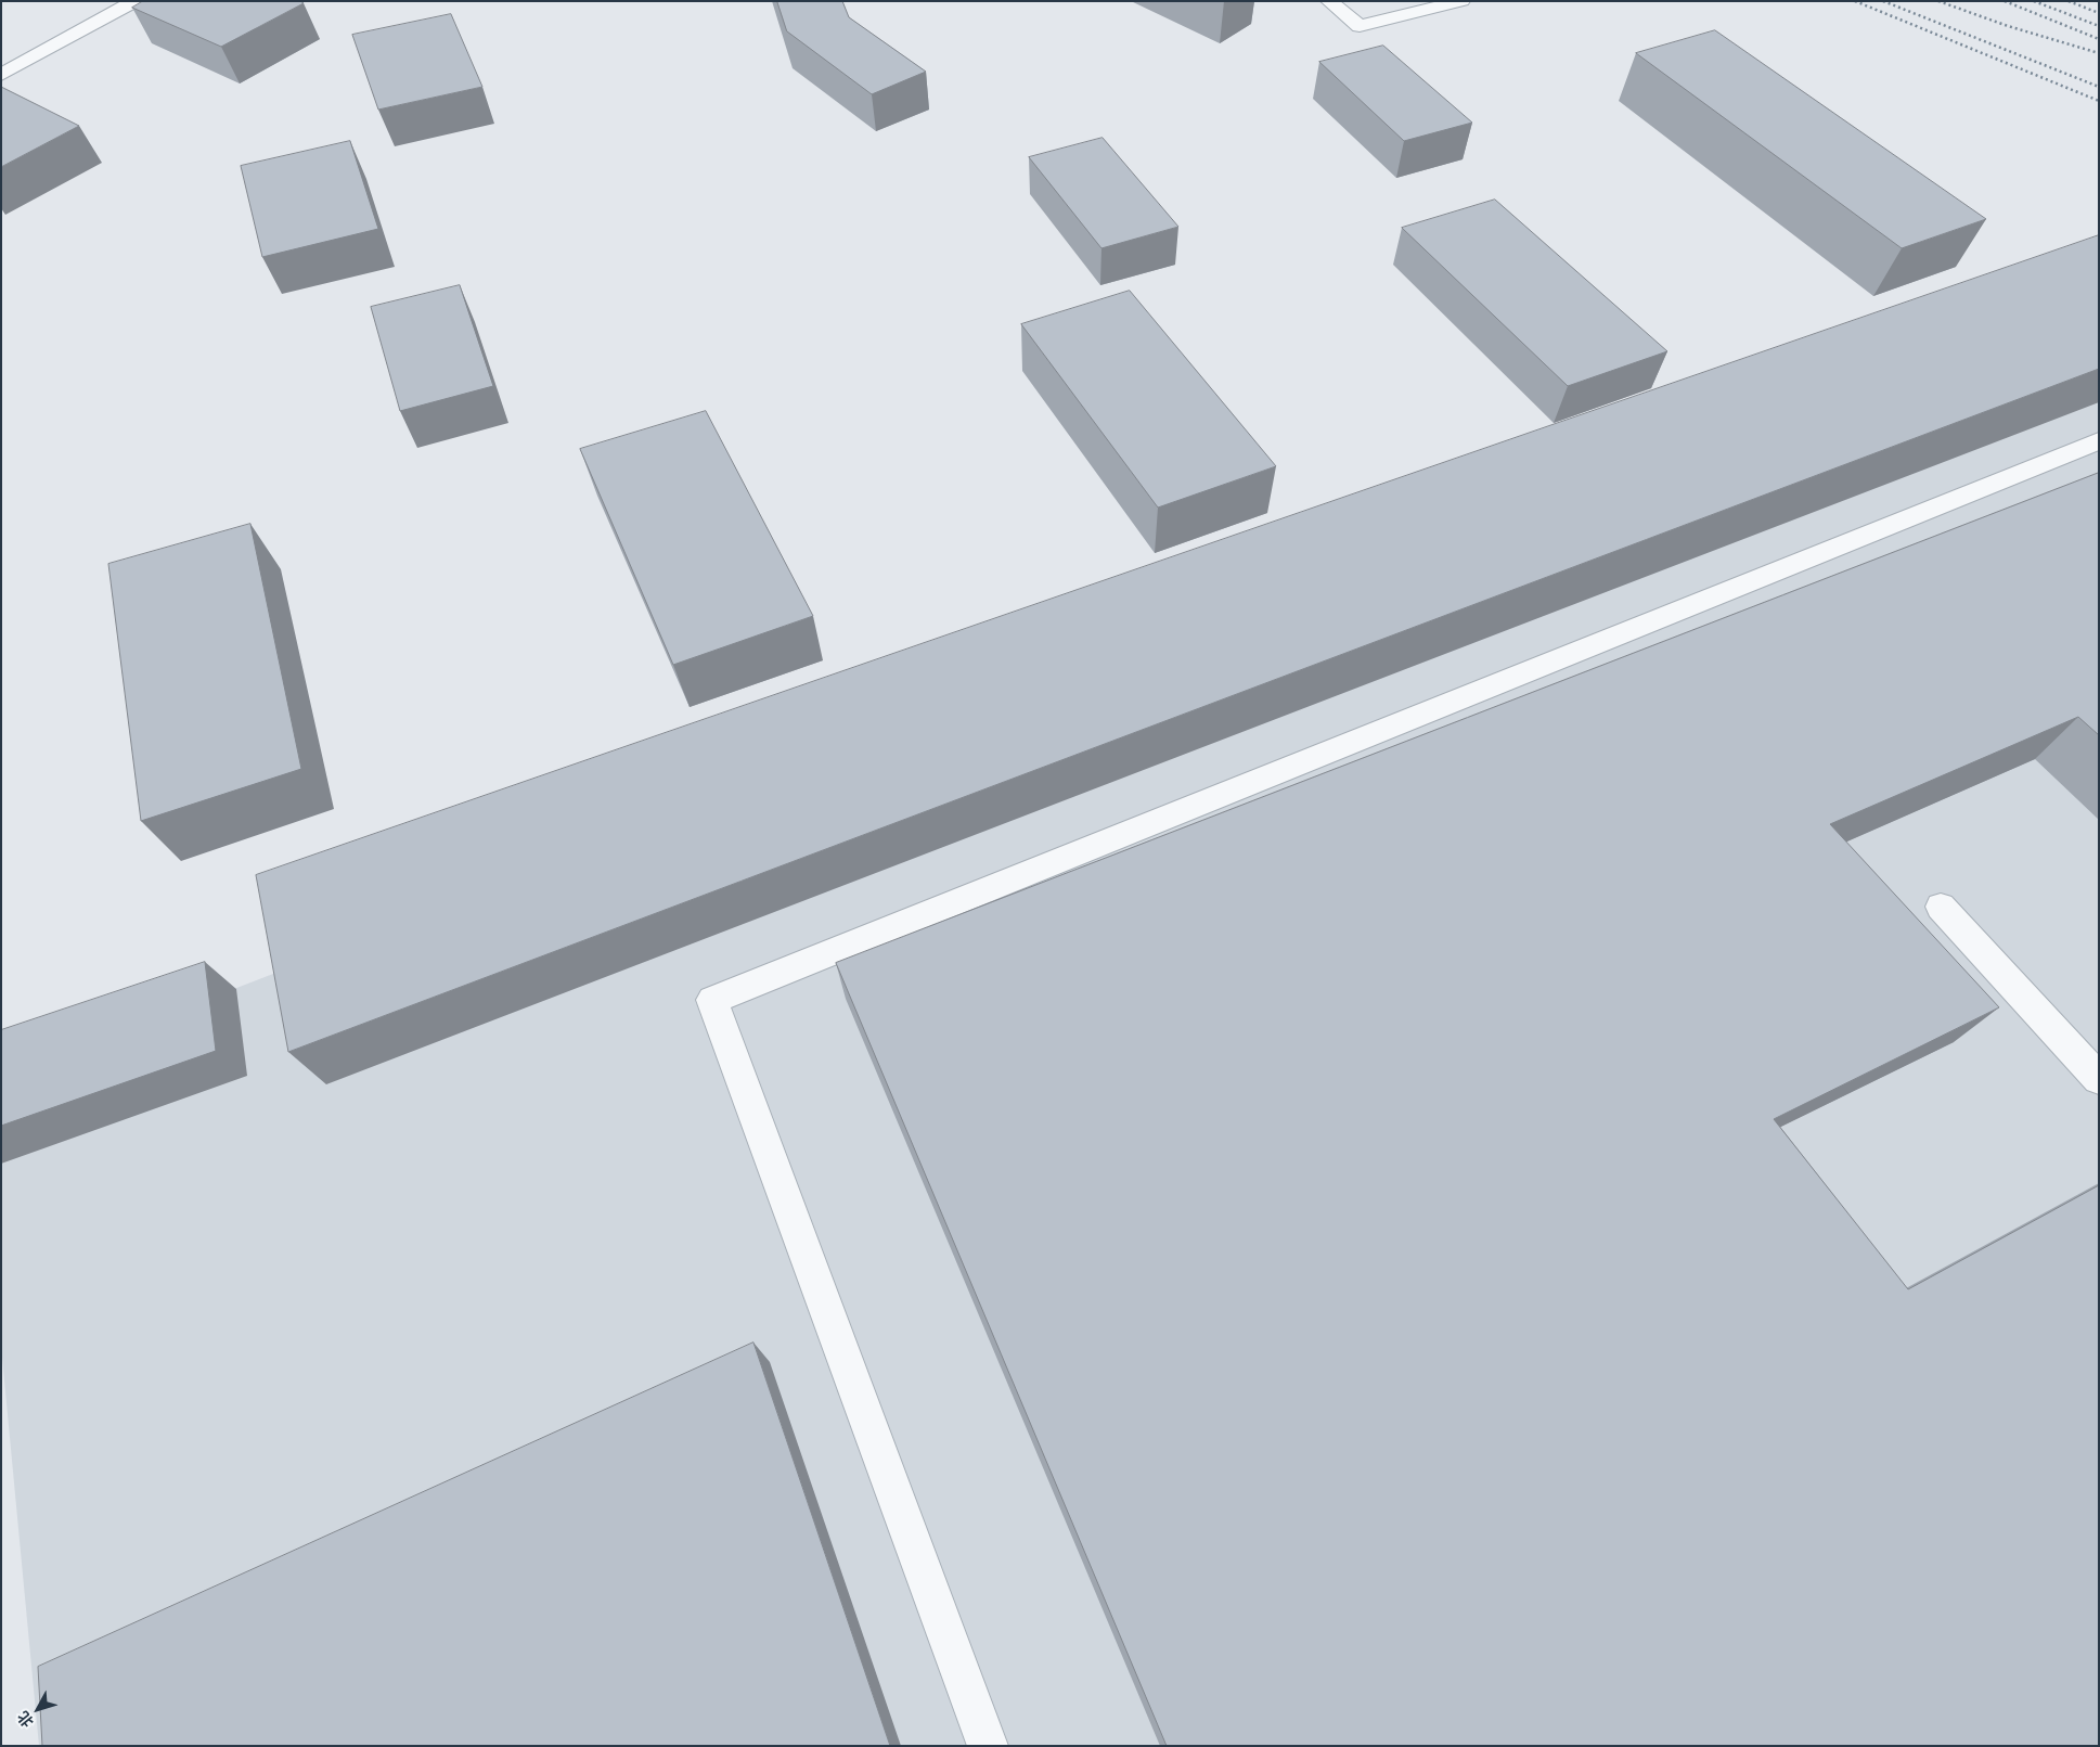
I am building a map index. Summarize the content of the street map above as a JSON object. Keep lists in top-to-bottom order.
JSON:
{
  "north": "bottom left"
}
